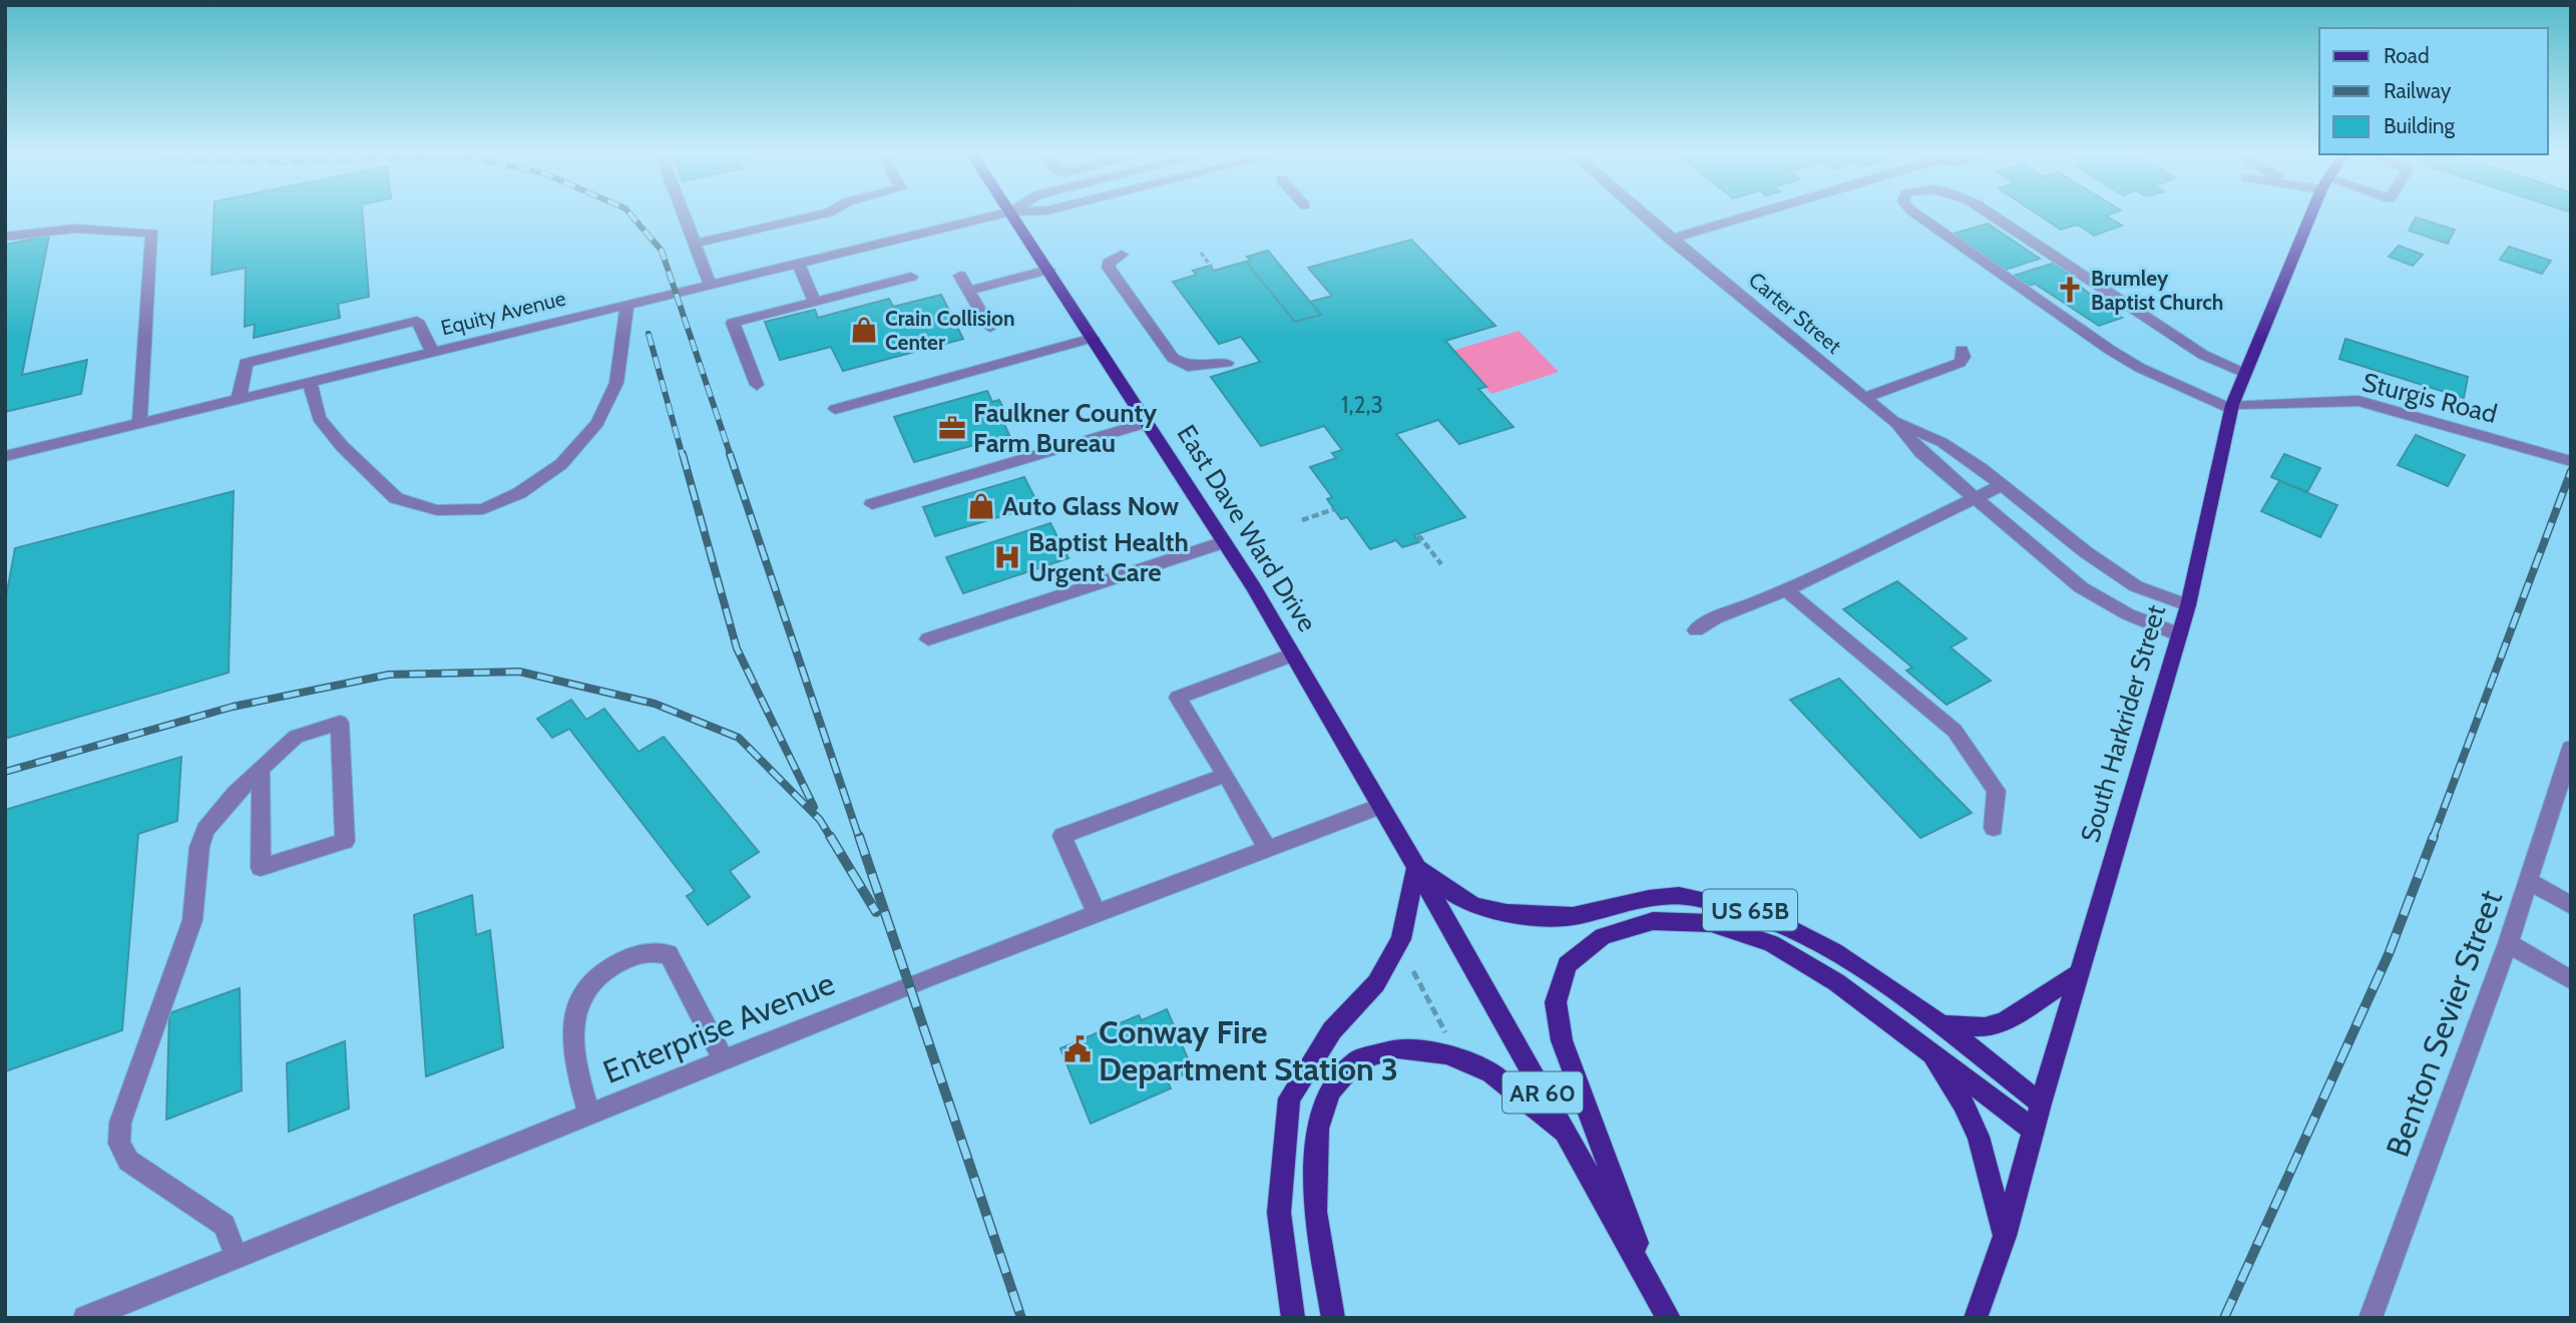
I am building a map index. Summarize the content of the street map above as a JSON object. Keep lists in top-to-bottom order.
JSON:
{
  "streets": {
    "main road": [
      "East Dave Ward Drive",
      "South Harkrider Street",
      "US 65B",
      "AR 60"
    ],
    "street": [
      "Equity Avenue",
      "Carter Street",
      "Sturgis Road",
      "Benton Sevier Street",
      "Enterprise Avenue"
    ]
  },
  "crossings": [
    ["Carter Street", "South Harkrider Street"],
    ["Sturgis Road", "South Harkrider Street"],
    ["East Dave Ward Drive", "US 65B"],
    ["East Dave Ward Drive", "Enterprise Avenue"],
    ["East Dave Ward Drive", "AR 60"],
    ["South Harkrider Street", "US 65B"],
    ["US 65B", "AR 60"]
  ],
  "places": {
    "church": ["Brumley Baptist Church"],
    "shop": ["Crain Collision Center", "Auto Glass Now"],
    "office": ["Faulkner County Farm Bureau"],
    "hospital": ["Baptist Health Urgent Care"],
    "public building": ["Conway Fire Department Station 3"]
  },
  "house_numbers": ["1,2,3"],
  "legend": ["Road", "Railway", "Building"]
}
